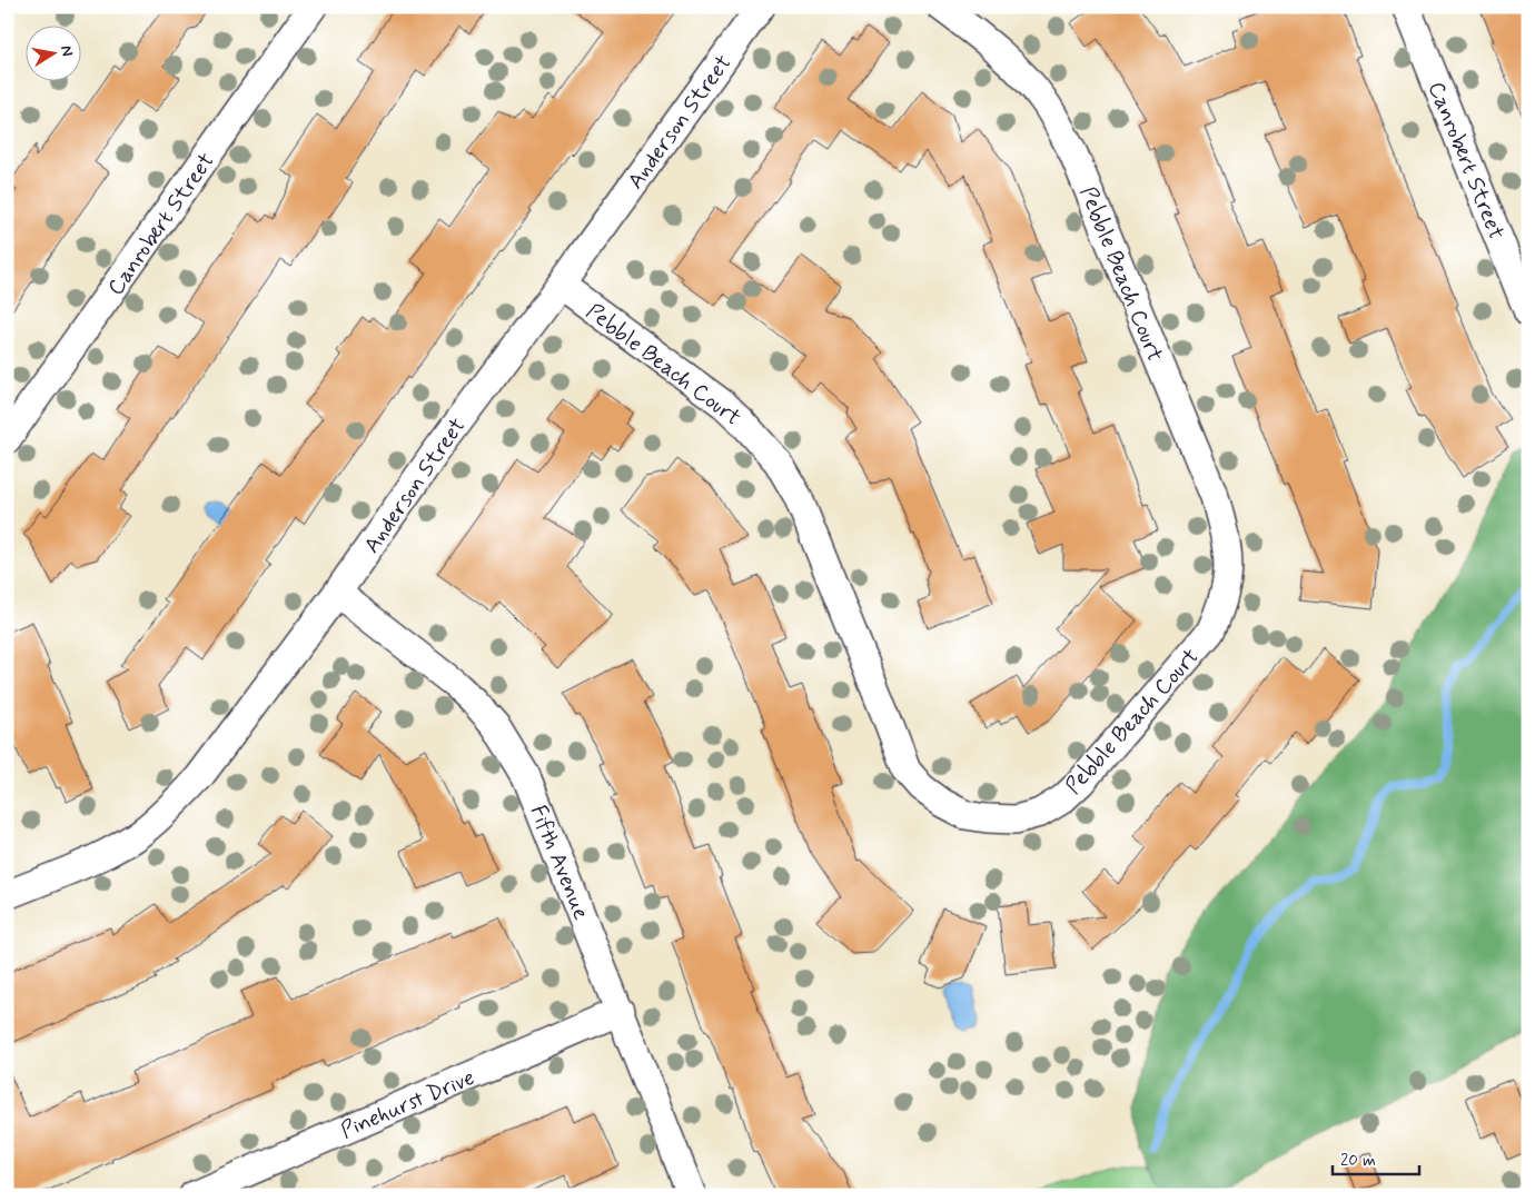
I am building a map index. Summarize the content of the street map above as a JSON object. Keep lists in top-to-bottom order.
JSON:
{
  "streets": {
    "street": [
      "Anderson Street",
      "Canrobert Street",
      "Pebble Beach Court",
      "Fifth Avenue",
      "Pinehurst Drive"
    ]
  },
  "crossings": [
    ["Anderson Street", "Pebble Beach Court"],
    ["Anderson Street", "Fifth Avenue"],
    ["Fifth Avenue", "Pinehurst Drive"]
  ],
  "scale_bar": "20 m",
  "north": "right"
}
